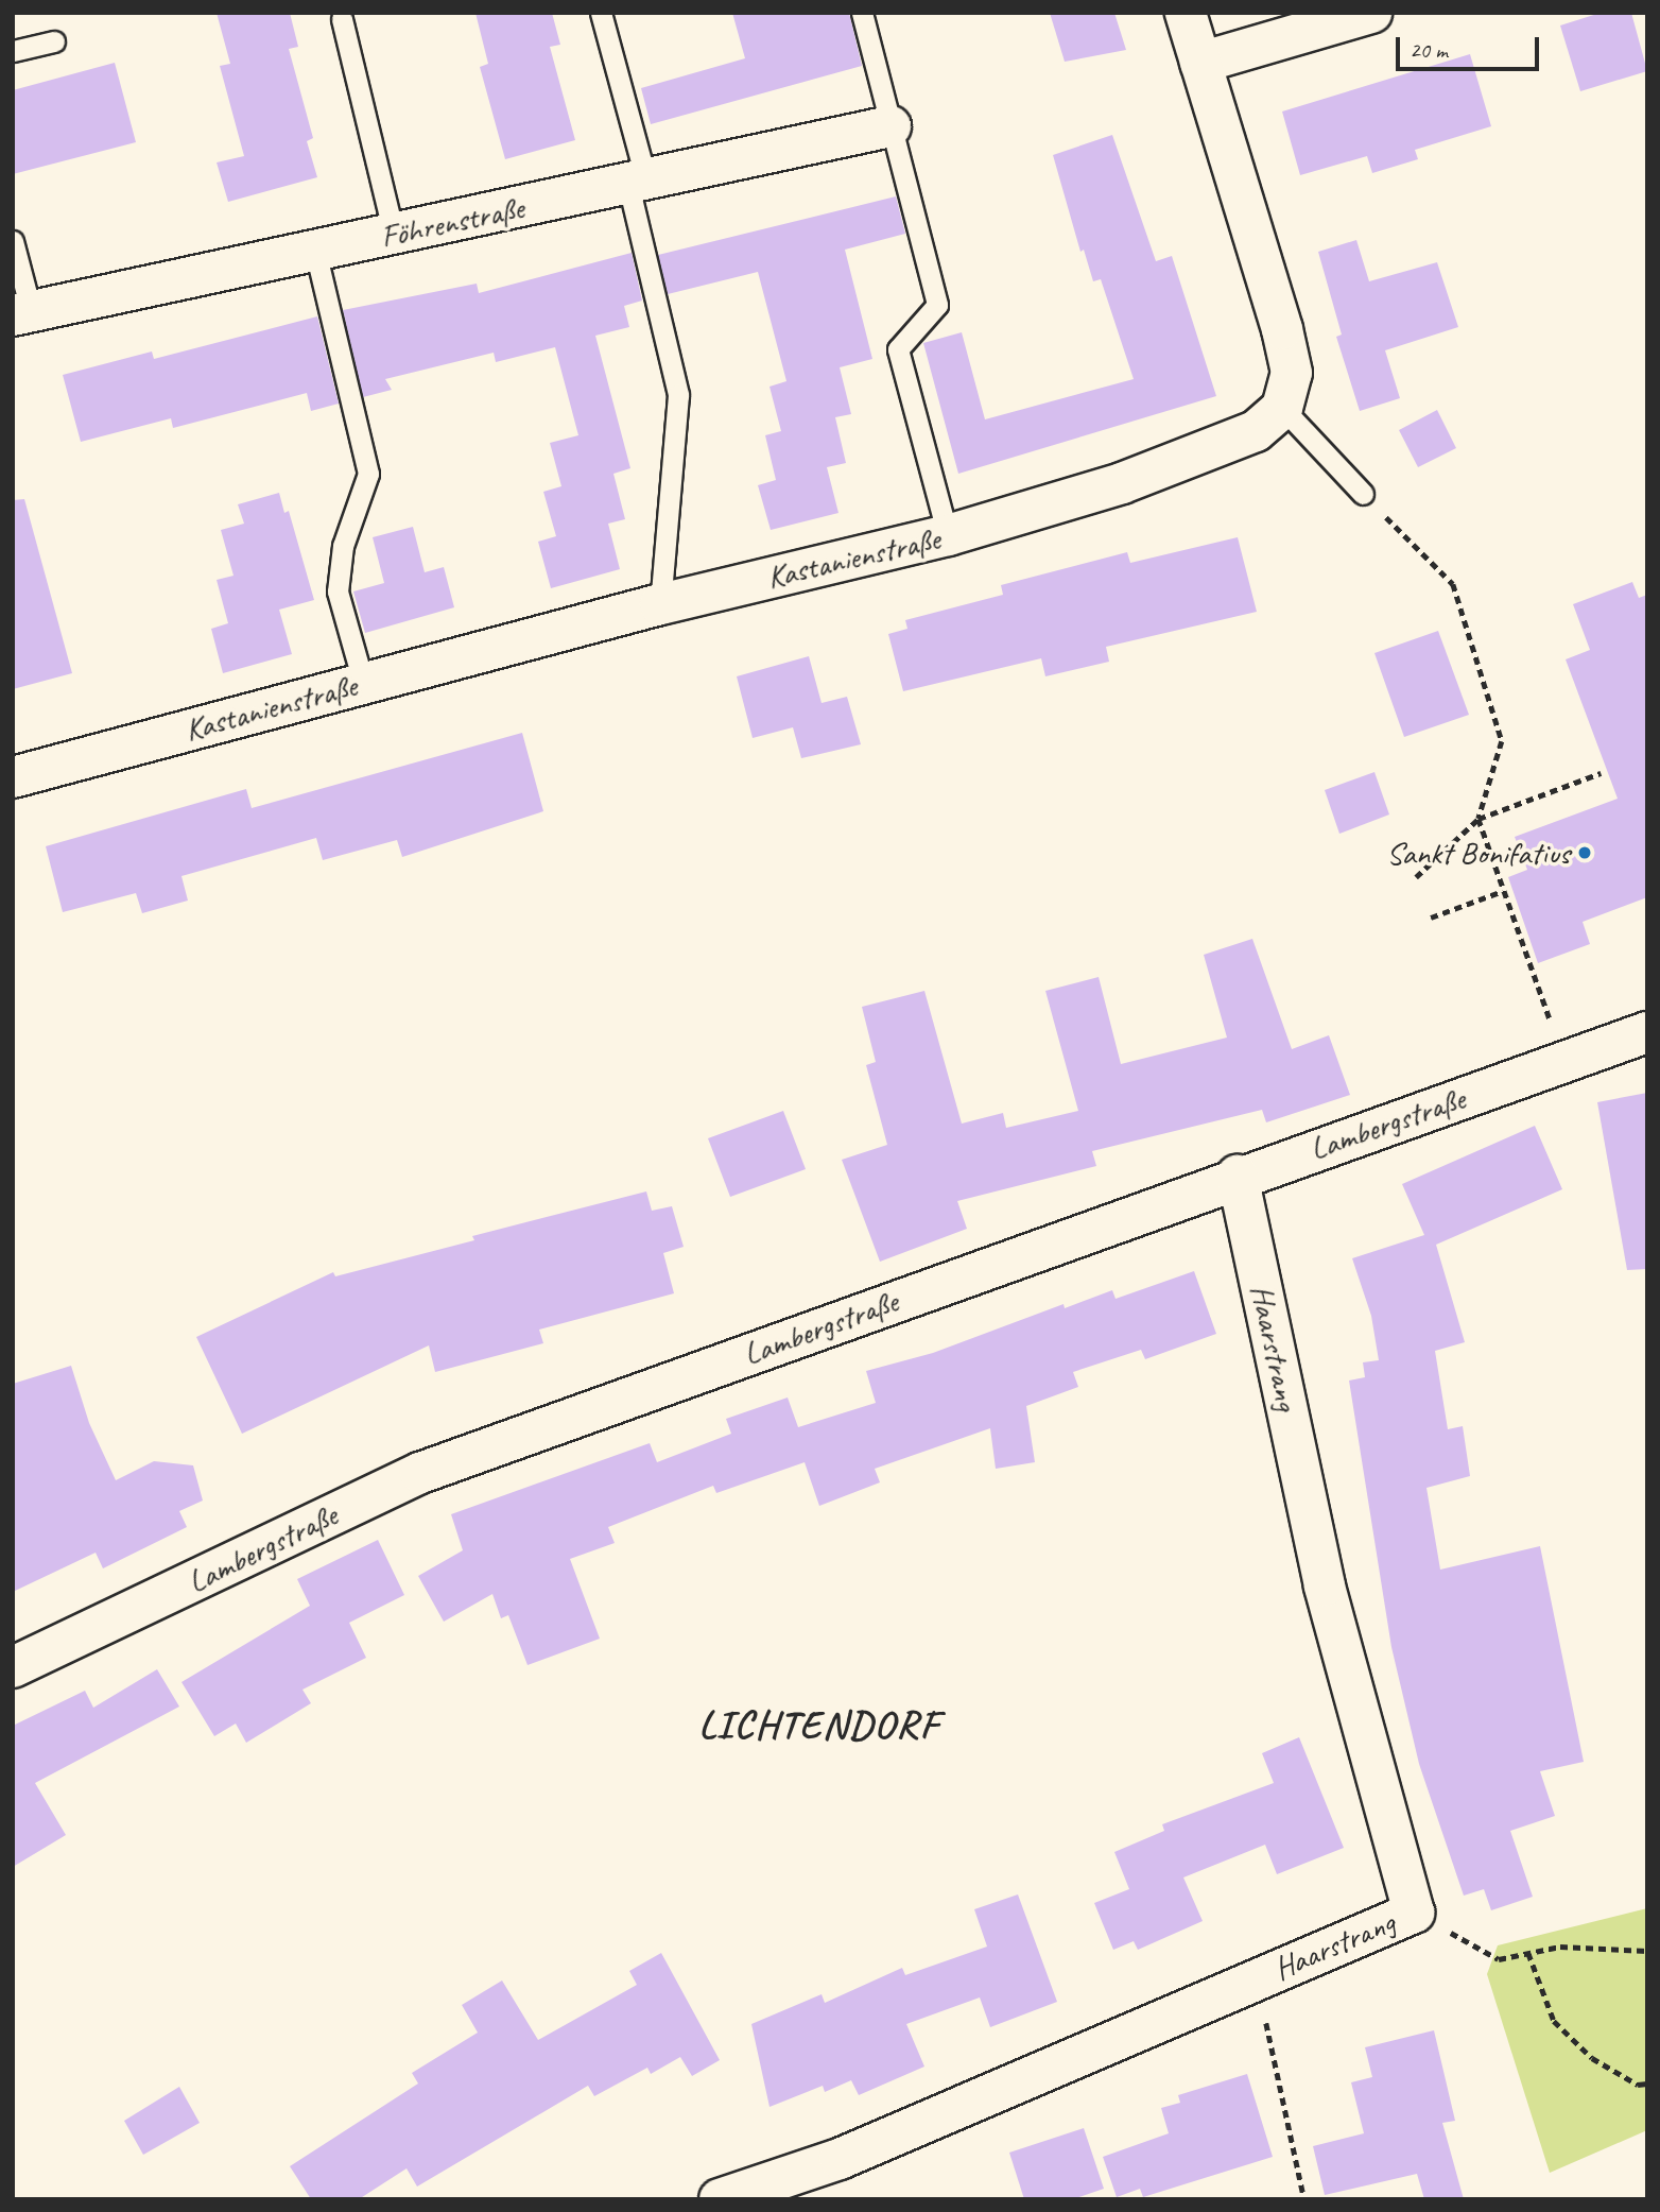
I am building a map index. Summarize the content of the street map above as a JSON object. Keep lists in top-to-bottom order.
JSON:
{
  "streets": {
    "street": [
      "Föhrenstraße",
      "Kastanienstraße",
      "Lambergstraße",
      "Haarstrang"
    ]
  },
  "crossings": [
    ["Lambergstraße", "Haarstrang"]
  ],
  "districts": ["LICHTENDORF"],
  "places": ["Sankt Bonifatius"],
  "scale_bar": "20 m"
}
